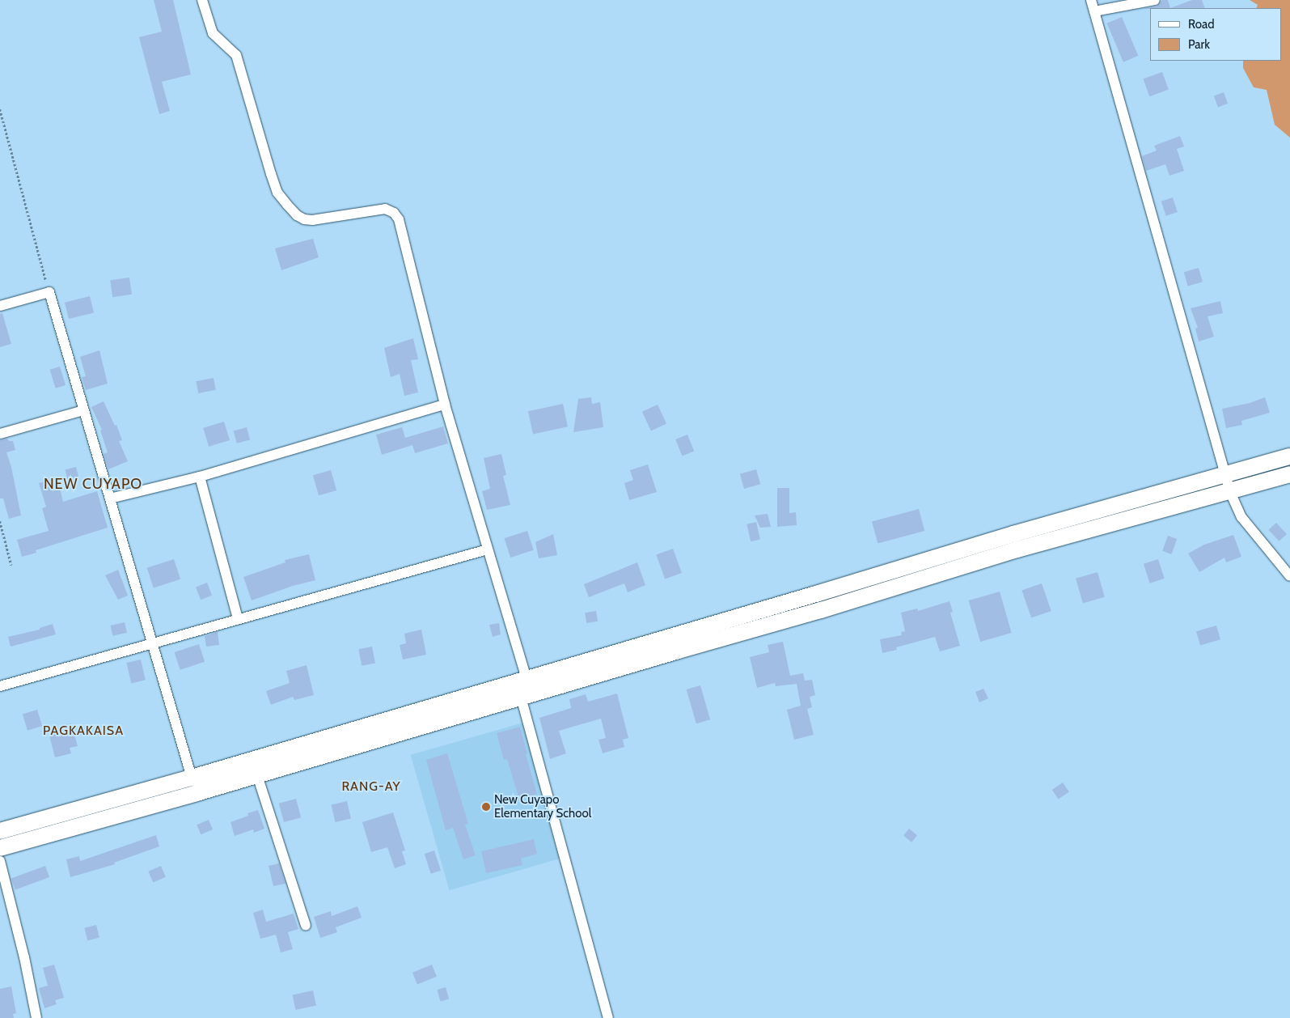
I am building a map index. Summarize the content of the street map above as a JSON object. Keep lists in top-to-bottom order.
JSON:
{
  "districts": ["NEW CUYAPO", "PAGKAKAISA", "RANG-AY"],
  "places": ["New Cuyapo Elementary School"],
  "legend": ["Road", "Park"]
}
